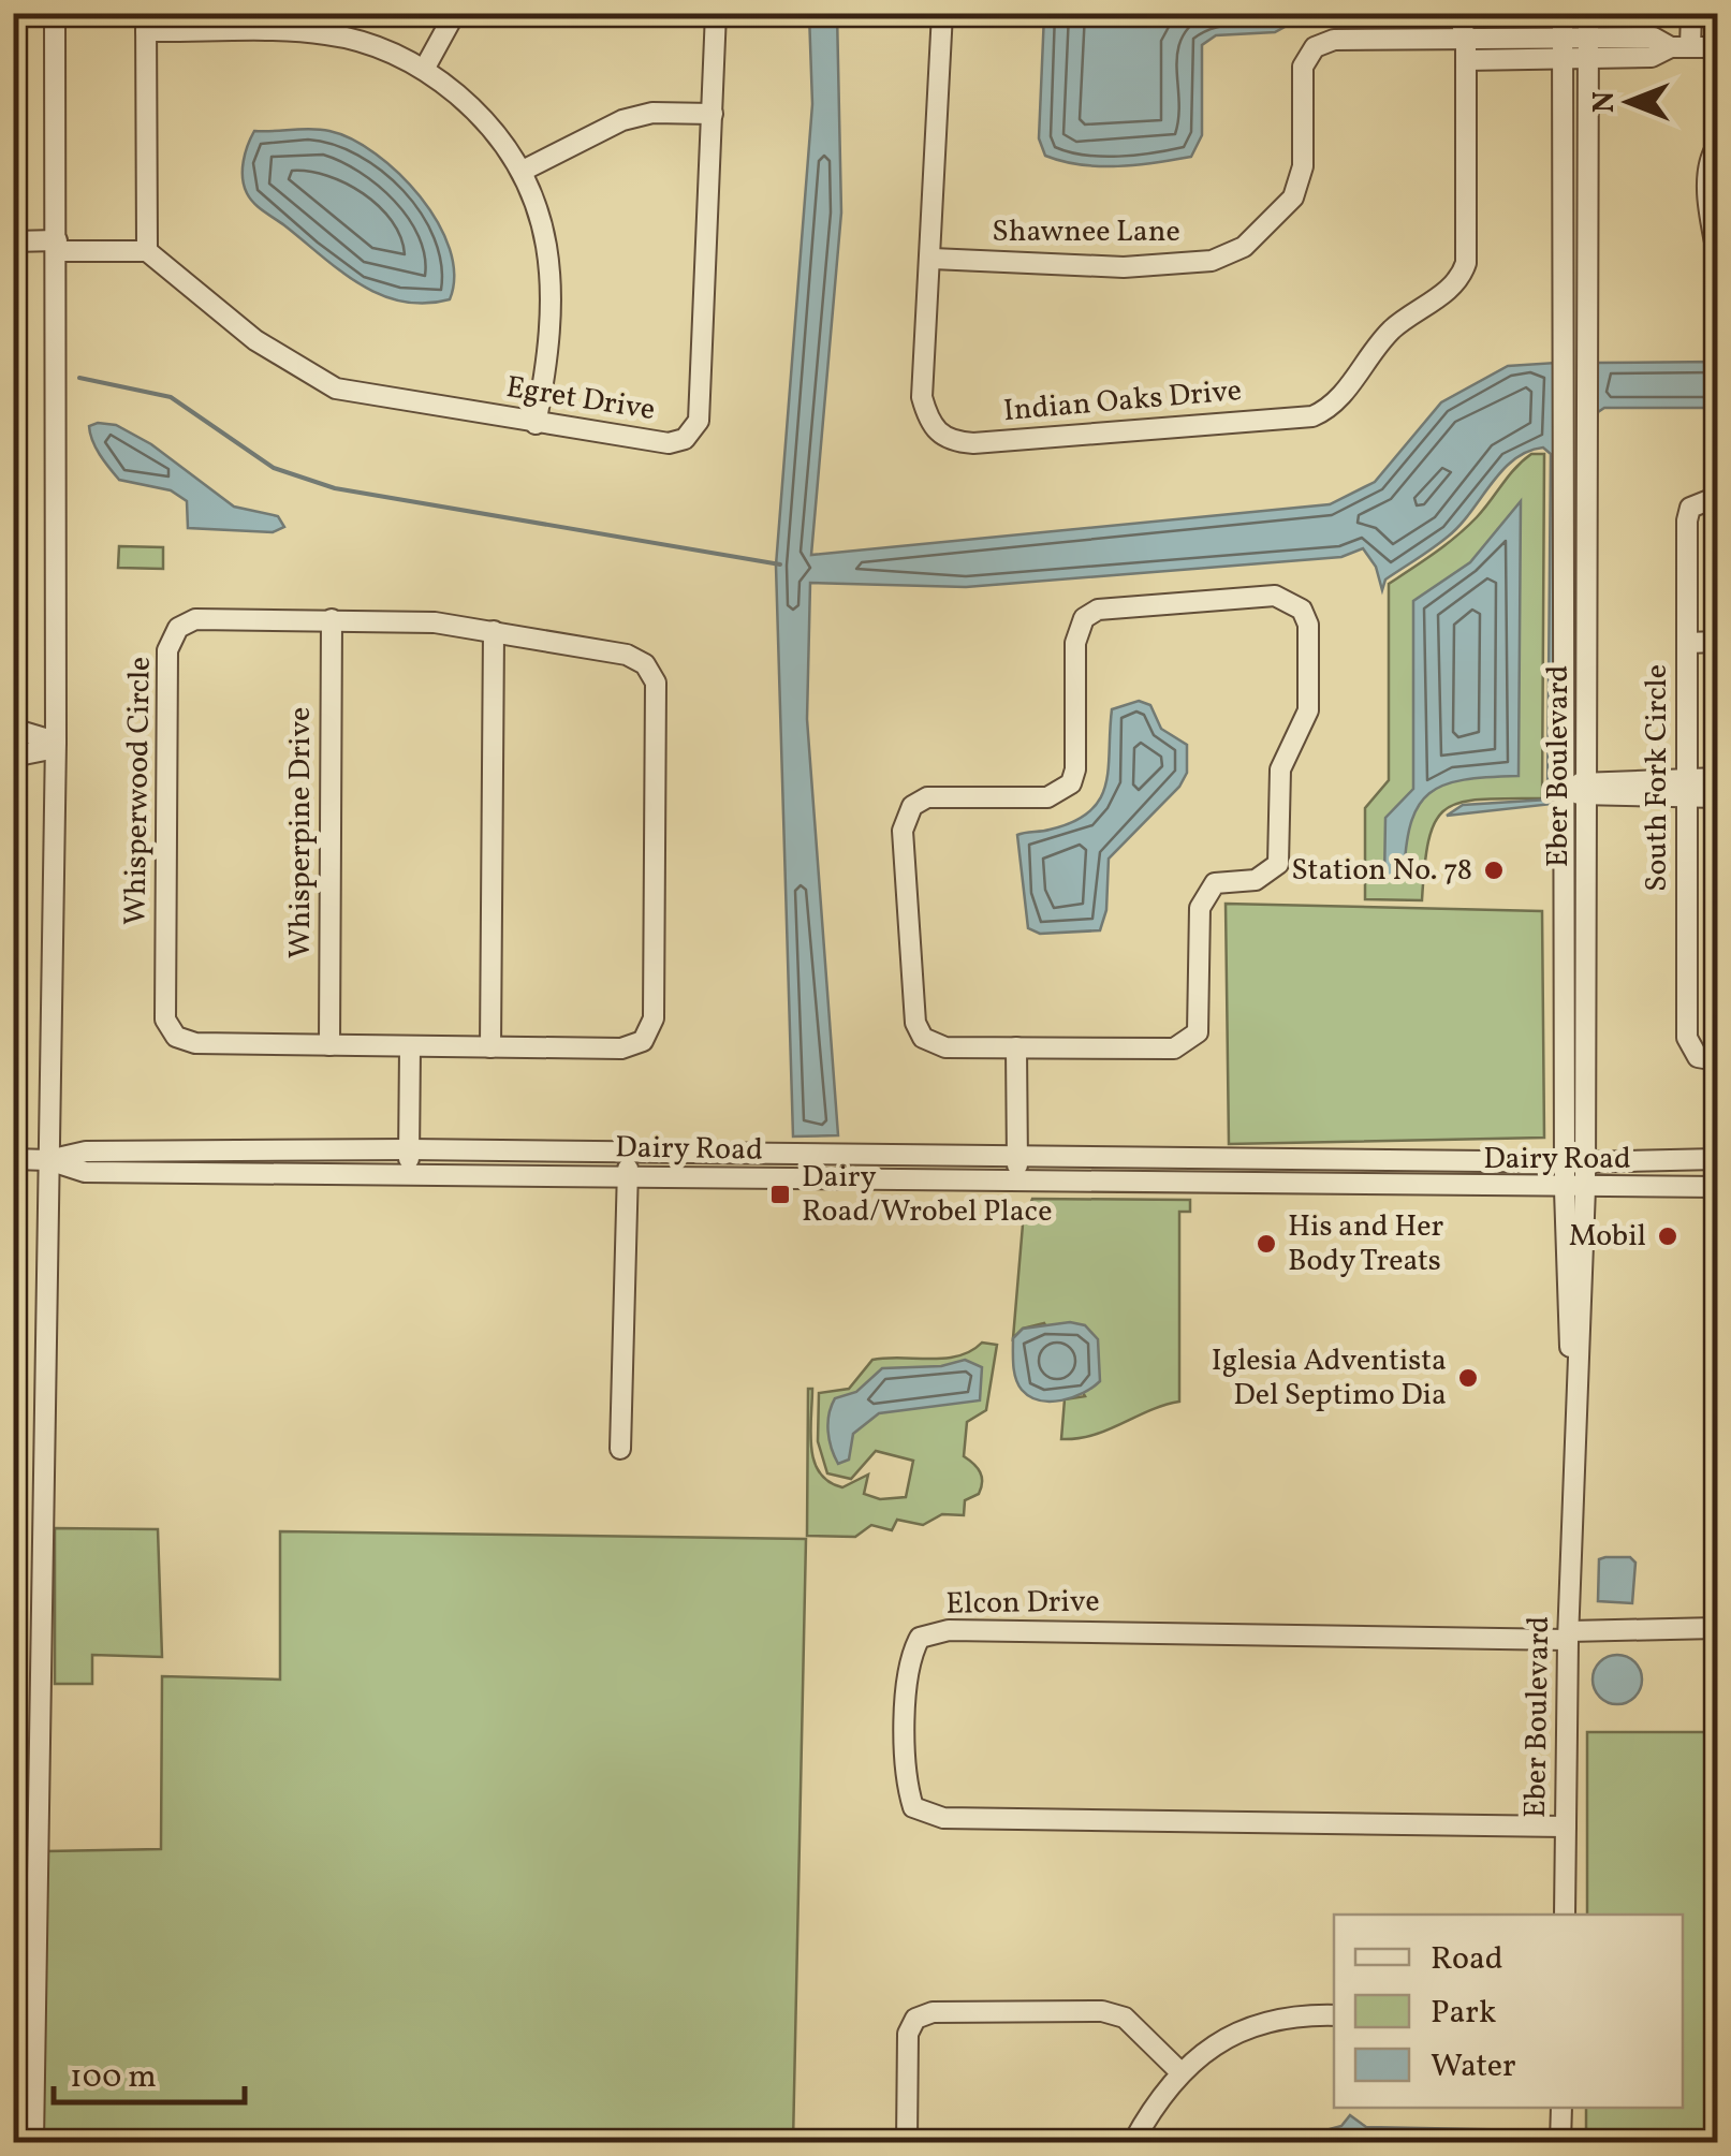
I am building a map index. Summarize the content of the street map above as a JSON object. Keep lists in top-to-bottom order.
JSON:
{
  "streets": {
    "street": [
      "Shawnee Lane",
      "Egret Drive",
      "Indian Oaks Drive",
      "Eber Boulevard",
      "South Fork Circle",
      "Whisperwood Circle",
      "Whisperpine Drive",
      "Dairy Road",
      "Elcon Drive"
    ]
  },
  "crossings": [
    ["Shawnee Lane", "Indian Oaks Drive"],
    ["Eber Boulevard", "Dairy Road"],
    ["Eber Boulevard", "Elcon Drive"],
    ["Whisperwood Circle", "Whisperpine Drive"]
  ],
  "places": {
    "other": [
      "Station No. 78",
      "Mobil",
      "His and Her Body Treats",
      "Iglesia Adventista Del Septimo Dia"
    ],
    "transit": ["Dairy Road/Wrobel Place"]
  },
  "legend": ["Road", "Park", "Water"],
  "scale_bar": "100 m",
  "north": "left"
}
